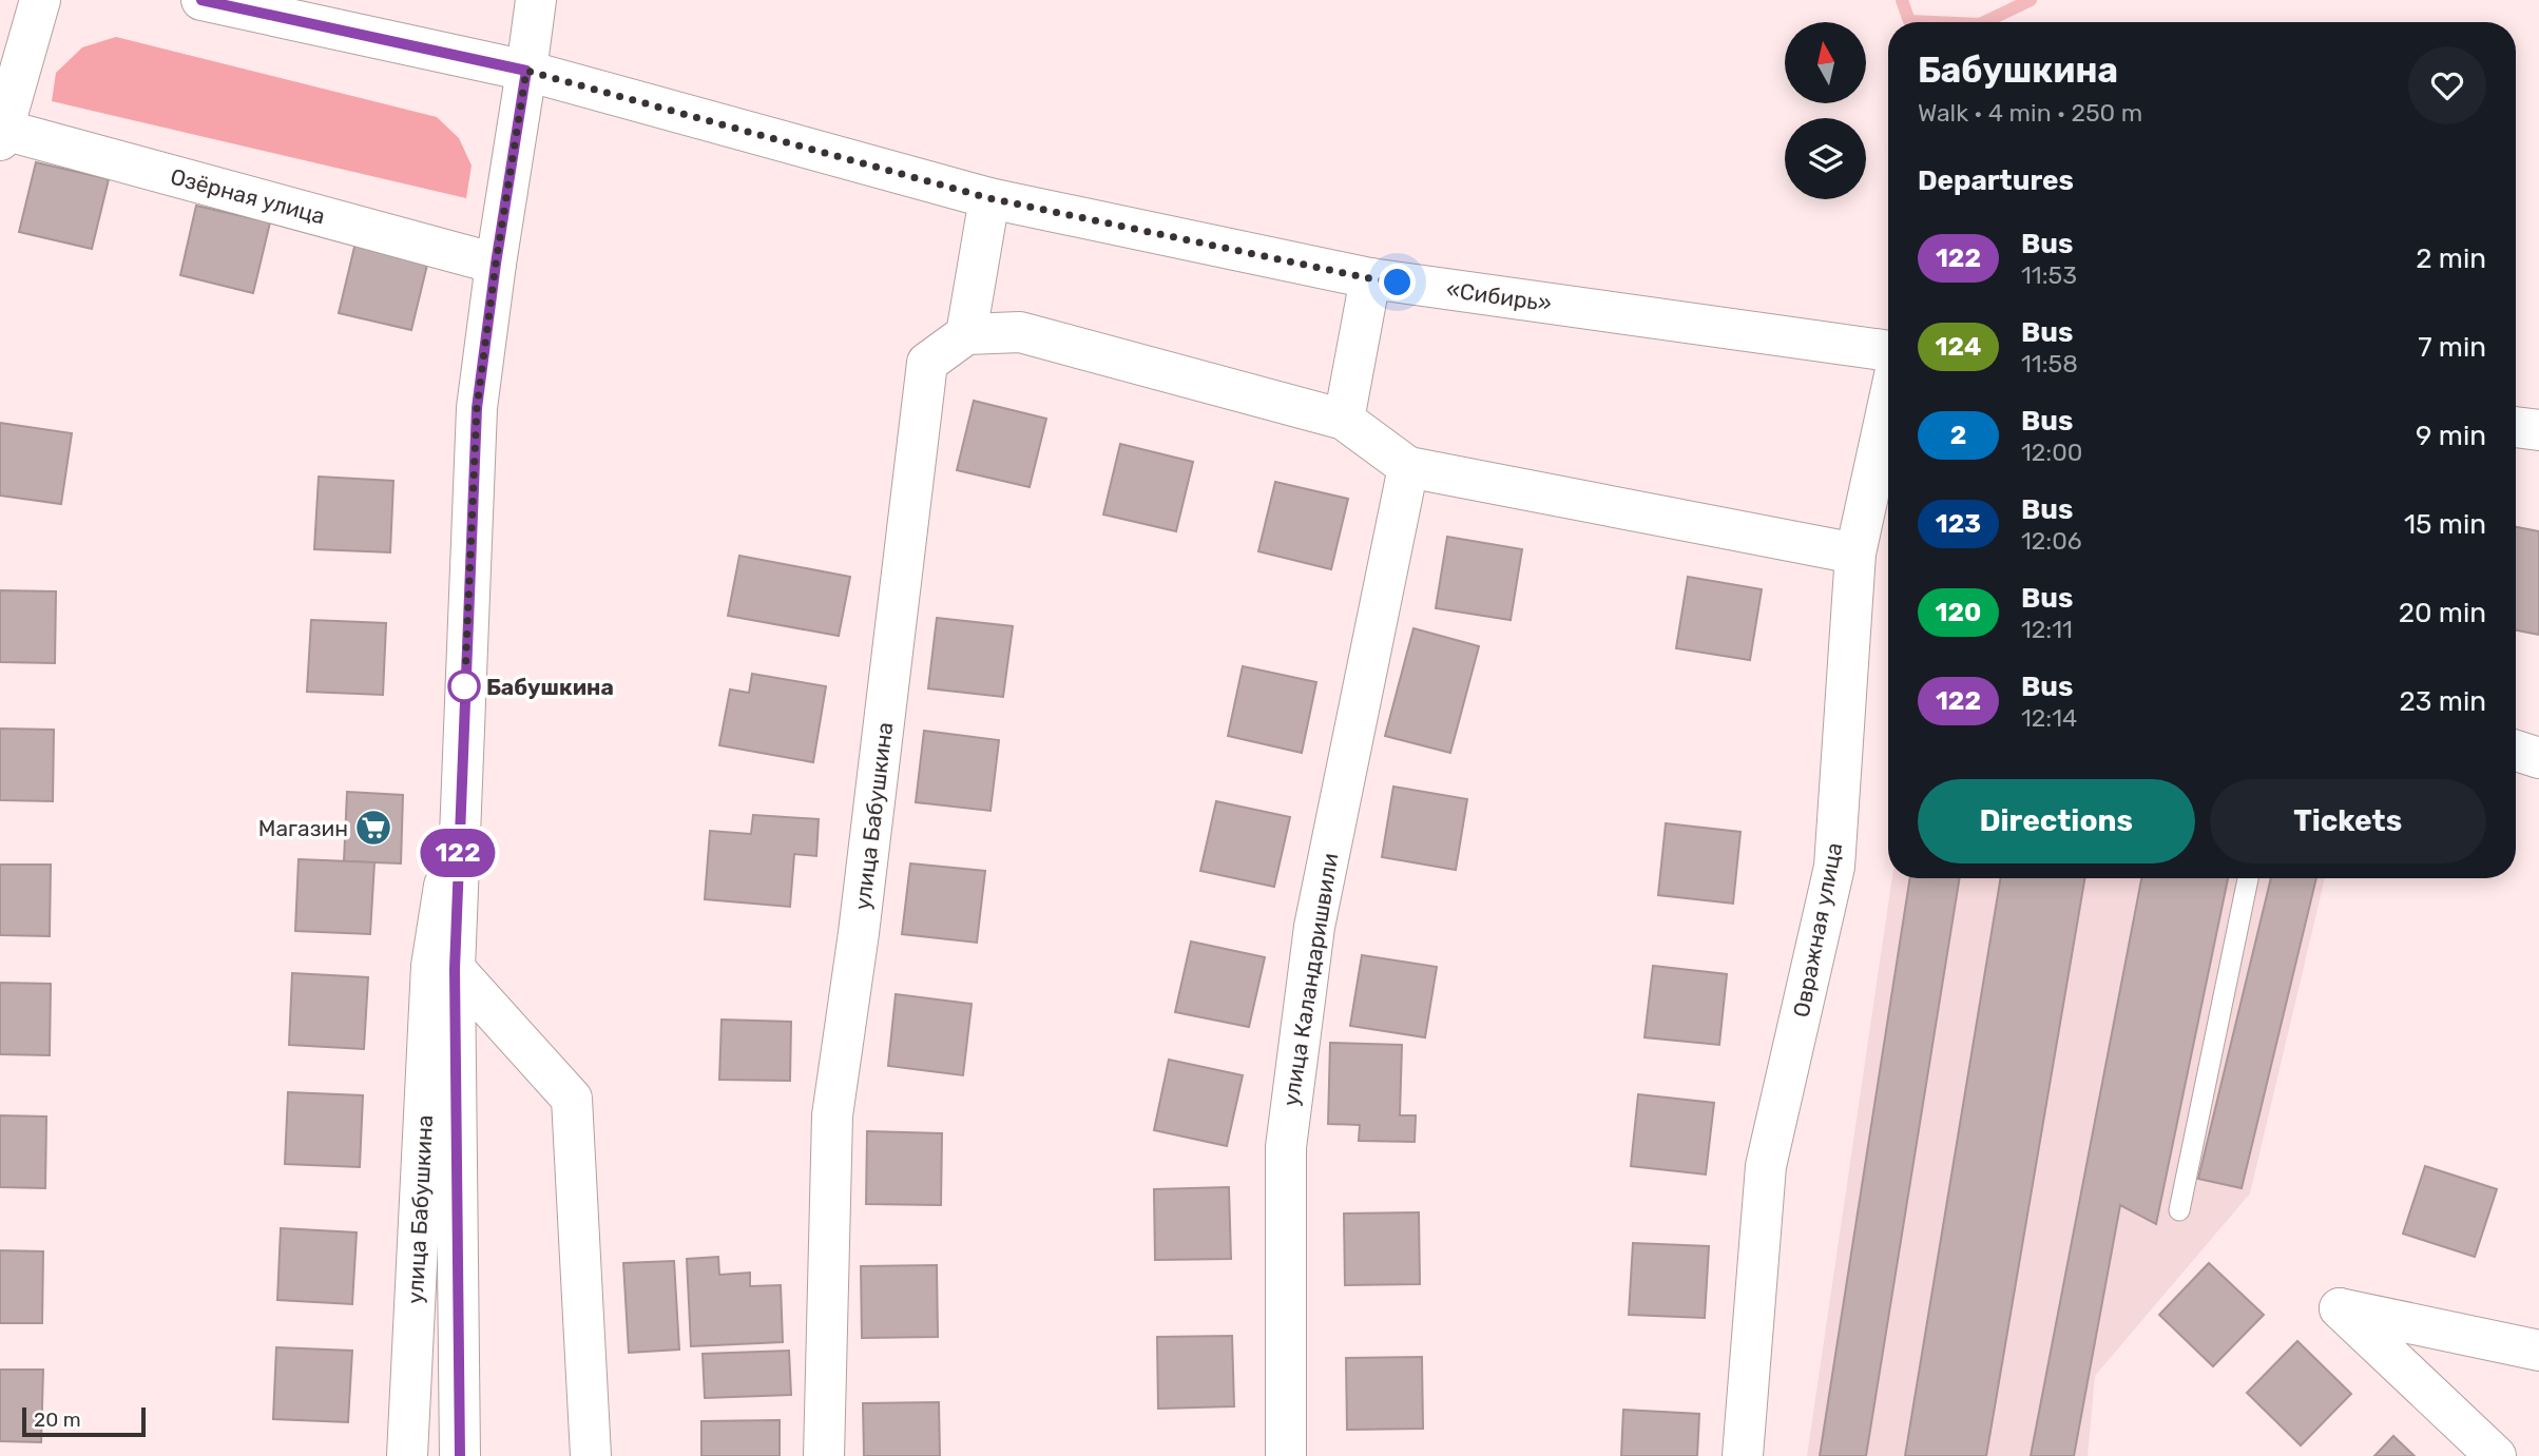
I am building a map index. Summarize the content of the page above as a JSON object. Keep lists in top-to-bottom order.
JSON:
{
  "streets": {
    "street": [
      "Озёрная улица",
      "«Сибирь»",
      "улица Бабушкина",
      "Овражная улица",
      "улица Каландаришвили"
    ]
  },
  "places": {
    "other": ["Бабушкина"],
    "supermarket": ["Магазин"]
  },
  "lines": ["bus line 122"],
  "scale_bar": "20 m",
  "north": "top",
  "page": {
    "on_map": "122",
    "heading": [
      ["Бабушкина", "Walk · 4 min · 250 m"],
      "Departures"
    ],
    "list": [
      {
        "mark": "122",
        "name": "Bus",
        "note": "11:53",
        "value": "2 min"
      },
      {
        "mark": "124",
        "name": "Bus",
        "note": "11:58",
        "value": "7 min"
      },
      {
        "mark": "2",
        "name": "Bus",
        "note": "12:00",
        "value": "9 min"
      },
      {
        "mark": "123",
        "name": "Bus",
        "note": "12:06",
        "value": "15 min"
      },
      {
        "mark": "120",
        "name": "Bus",
        "note": "12:11",
        "value": "20 min"
      },
      {
        "mark": "122",
        "name": "Bus",
        "note": "12:14",
        "value": "23 min"
      }
    ],
    "buttons": ["Directions", "Tickets"],
    "scale": "20 m"
  }
}
